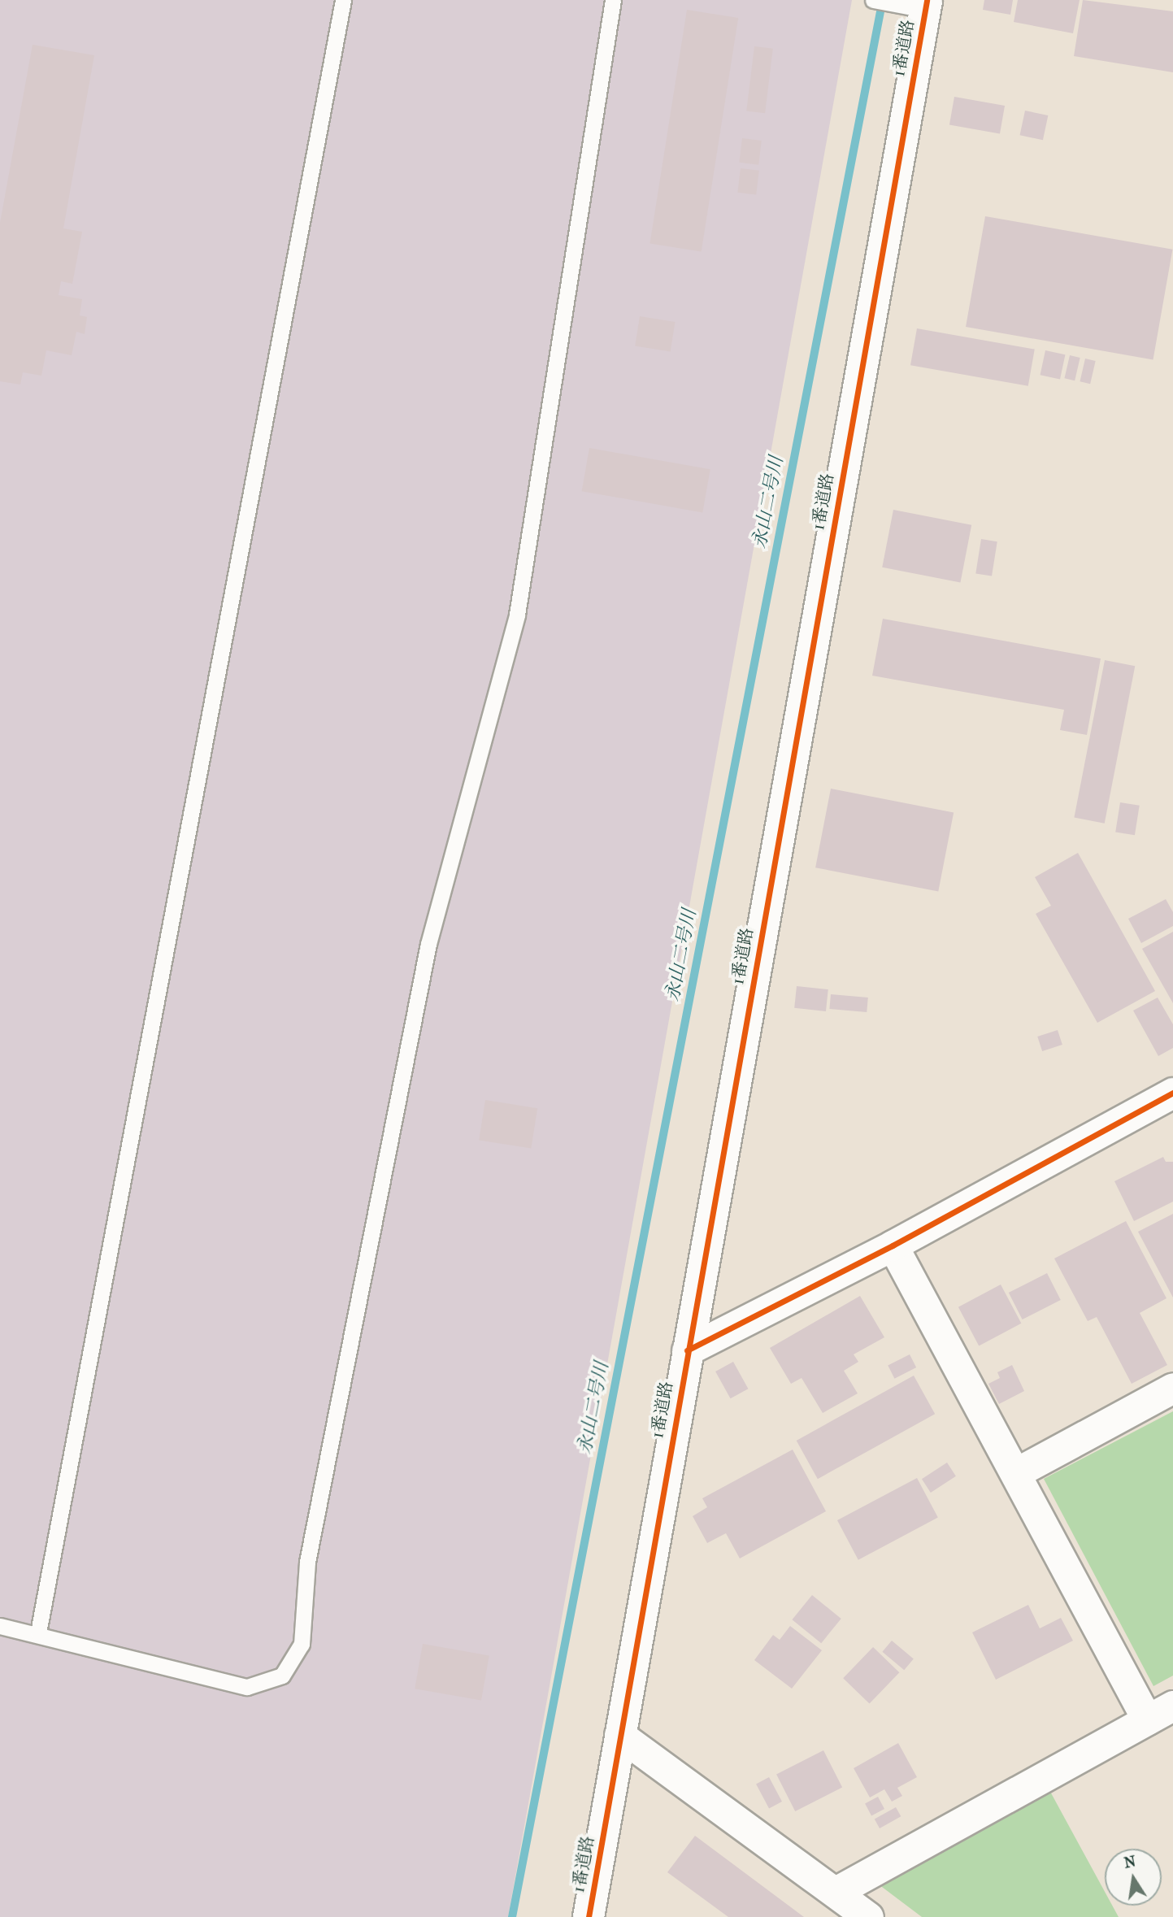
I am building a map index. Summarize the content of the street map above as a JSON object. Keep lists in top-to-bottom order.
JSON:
{
  "streets": {
    "street": ["1番道路"]
  },
  "water": ["永山二号川"],
  "north": "top"
}
